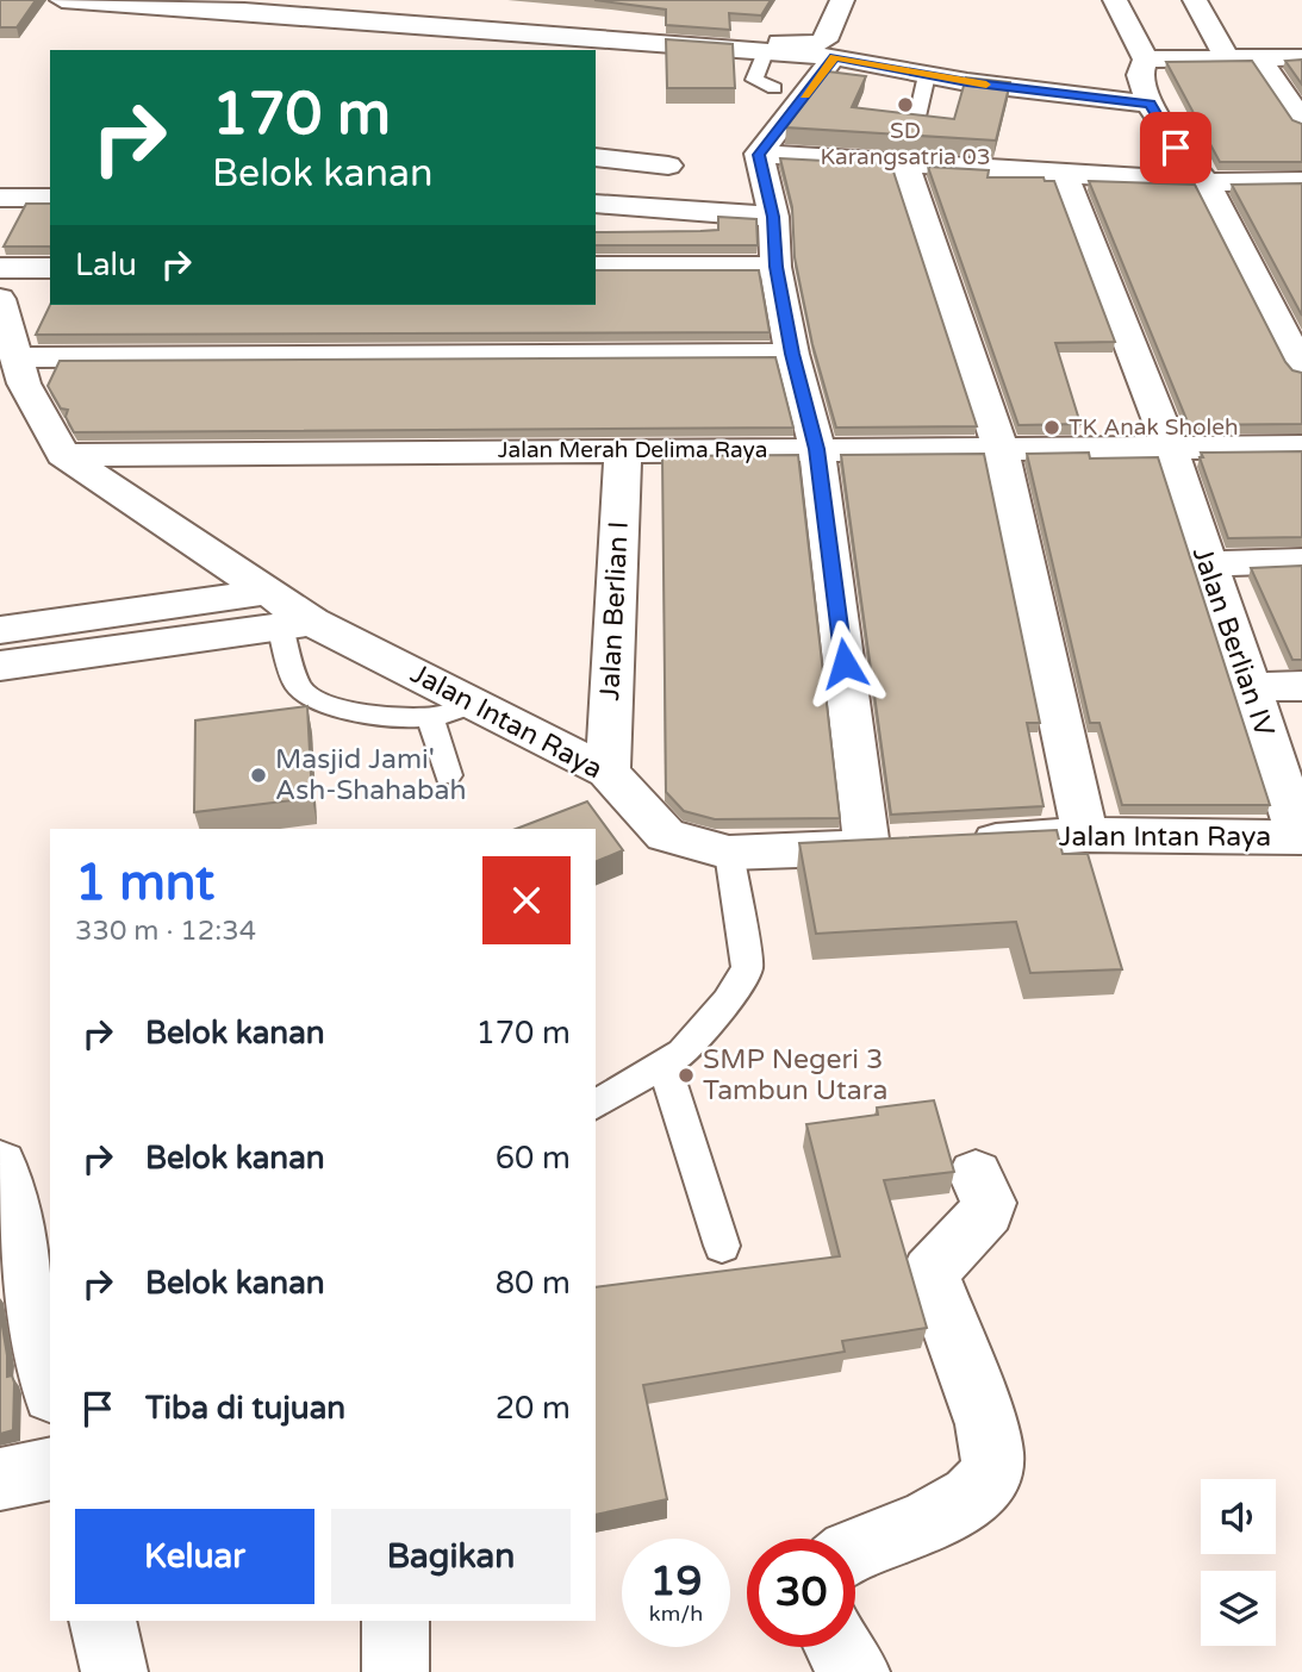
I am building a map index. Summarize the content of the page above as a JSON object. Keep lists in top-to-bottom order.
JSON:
{
  "streets": {
    "street": [
      "Jalan Merah Delima Raya",
      "Jalan Berlian I",
      "Jalan Berlian IV",
      "Jalan Intan Raya"
    ]
  },
  "crossings": [
    ["Jalan Merah Delima Raya", "Jalan Berlian I"],
    ["Jalan Merah Delima Raya", "Jalan Berlian IV"],
    ["Jalan Merah Delima Raya", "Jalan Intan Raya"],
    ["Jalan Berlian I", "Jalan Intan Raya"],
    ["Jalan Berlian IV", "Jalan Intan Raya"]
  ],
  "places": [
    "SD Karangsatria 03",
    "TK Anak Sholeh",
    "Masjid Jami' Ash-Shahabah",
    "SMP Negeri 3 Tambun Utara"
  ],
  "page": {
    "turn": ["170 m", "Belok kanan"],
    "then": "Lalu",
    "heading": ["1 mnt", "330 m · 12:34"],
    "list": [
      {
        "name": "Belok kanan",
        "value": "170 m"
      },
      {
        "name": "Belok kanan",
        "value": "60 m"
      },
      {
        "name": "Belok kanan",
        "value": "80 m"
      },
      {
        "name": "Tiba di tujuan",
        "value": "20 m"
      }
    ],
    "buttons": ["Keluar", "Bagikan"],
    "speed": "19 km/h",
    "limit": "30"
  }
}
